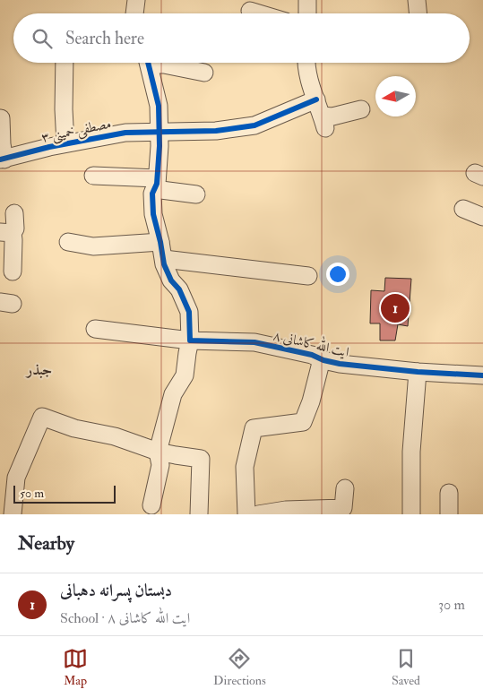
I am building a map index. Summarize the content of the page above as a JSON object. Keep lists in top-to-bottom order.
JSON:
{
  "streets": {
    "street": ["مصطفی خمینی ۳", "ایت الله کاشانی ۸"]
  },
  "districts": ["جبذر"],
  "scale_bar": "50 m",
  "north": "left",
  "page": {
    "search": "Search here",
    "pins": "1",
    "scale": "50 m",
    "heading": "Nearby",
    "list": [
      {
        "mark": "1",
        "name": "دبستان پسرانه دهبانی",
        "note": "School · ایت الله کاشانی ۸",
        "value": "30 m"
      }
    ],
    "nav": ["Map", "Directions", "Saved"]
  }
}
